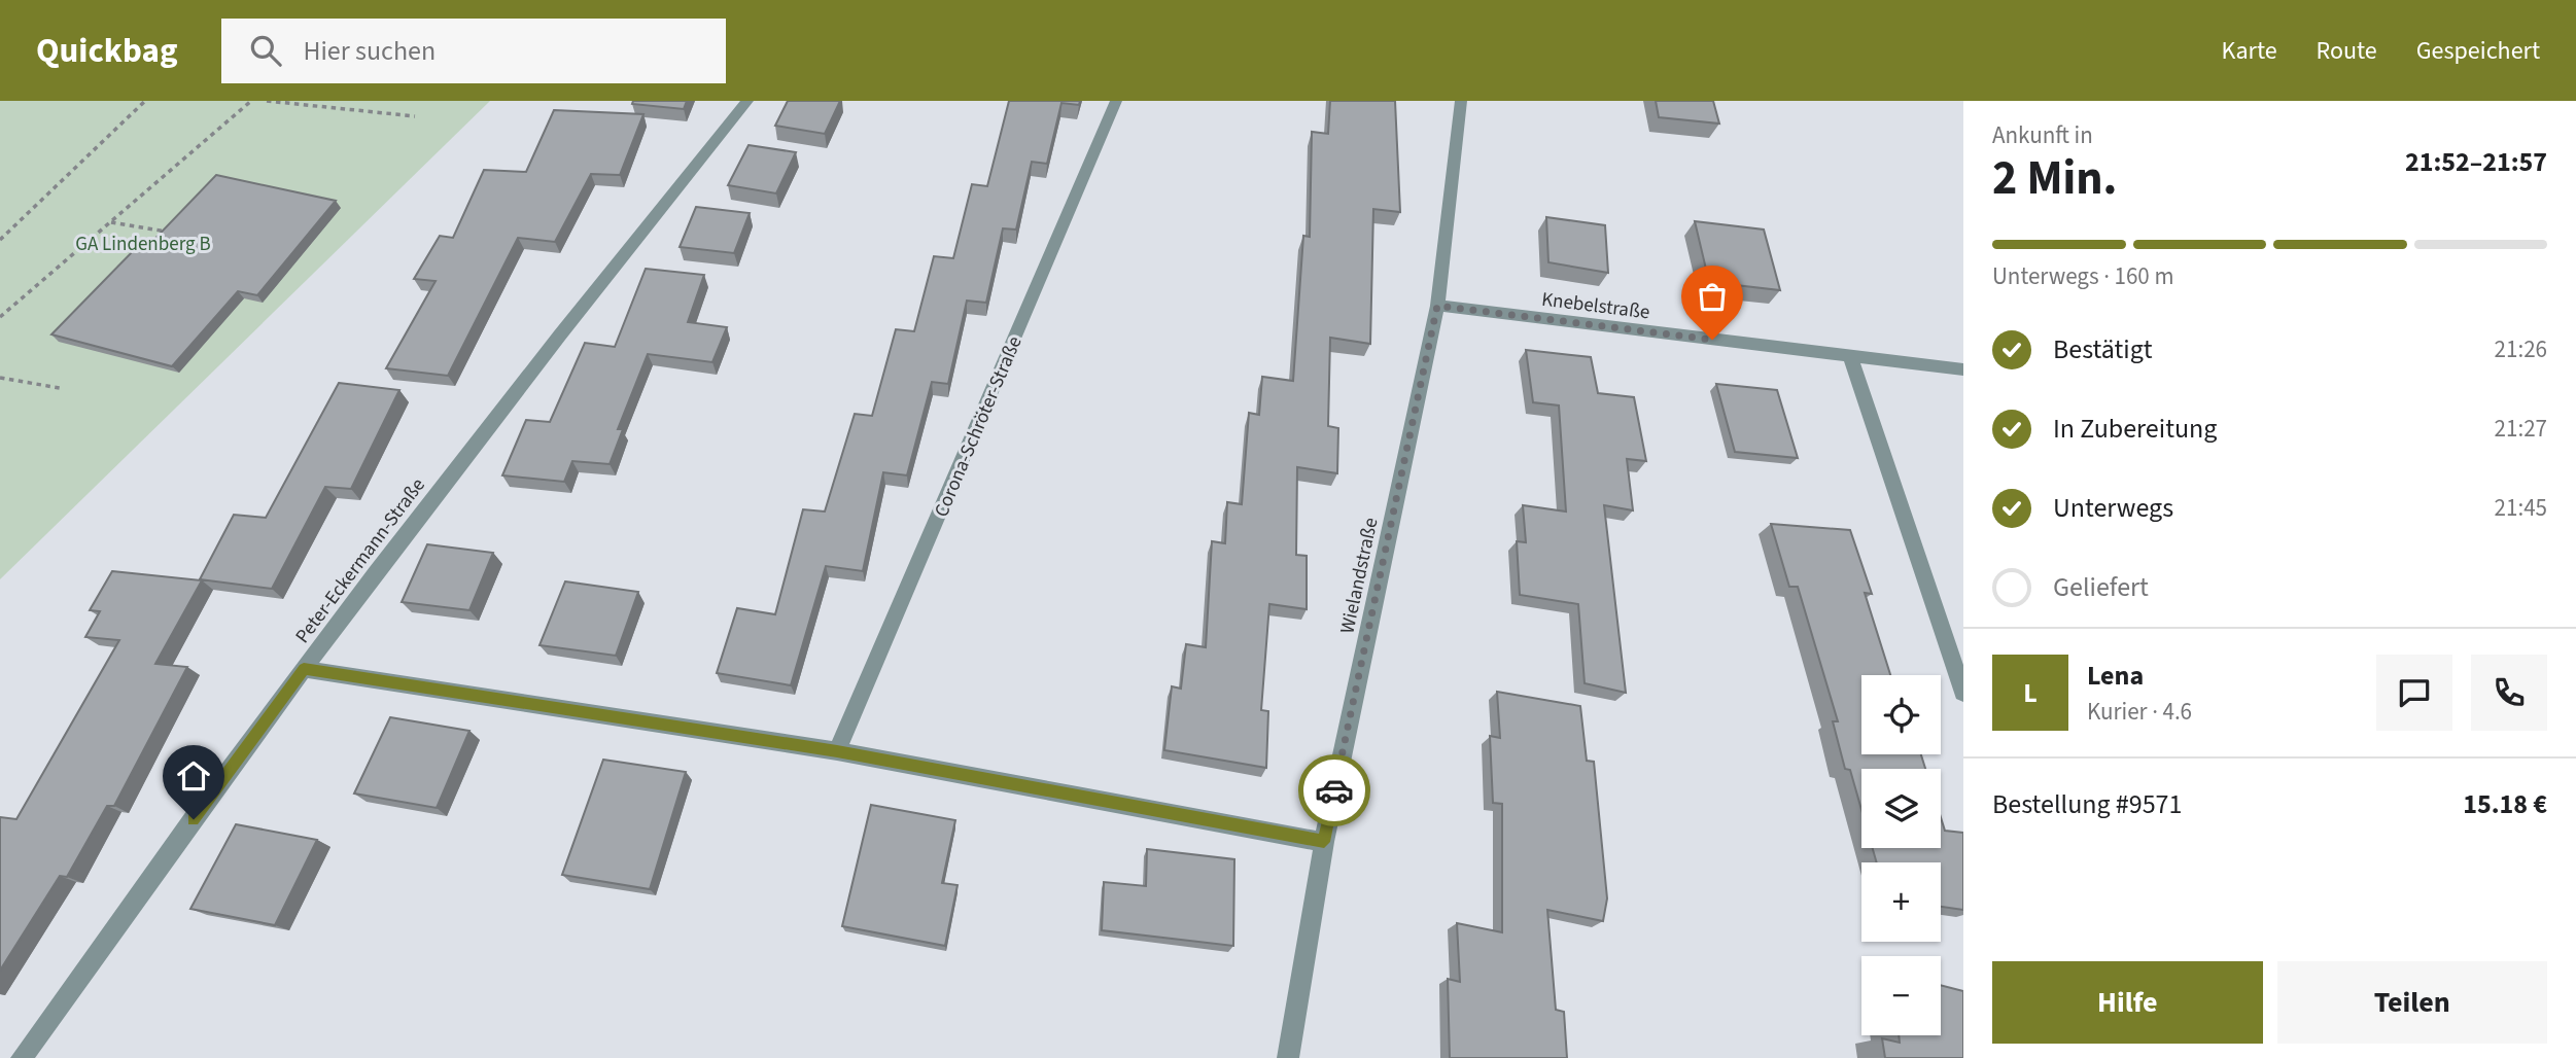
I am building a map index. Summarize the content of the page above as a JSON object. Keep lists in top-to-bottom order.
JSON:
{
  "streets": {
    "street": [
      "Knebelstraße",
      "Corona-Schröter-Straße",
      "Peter-Eckermann-Straße",
      "Wielandstraße"
    ]
  },
  "crossings": [
    ["Knebelstraße", "Wielandstraße"]
  ],
  "parks": ["GA Lindenberg B"],
  "page": {
    "header": "Quickbag",
    "search": "Hier suchen",
    "nav": ["Karte", "Route", "Gespeichert"],
    "heading": ["2 Min.", "Ankunft in", "21:52–21:57"],
    "panel": [
      "Lena",
      "Kurier · 4.6",
      "Bestellung #9571",
      "15.18 €"
    ],
    "bar": "Unterwegs · 160 m",
    "list": [
      ["Bestätigt", "21:26"],
      ["In Zubereitung", "21:27"],
      ["Unterwegs", "21:45"],
      "Geliefert"
    ],
    "round": "L",
    "map_buttons": ["+", "−"],
    "buttons": ["Hilfe", "Teilen"]
  }
}
